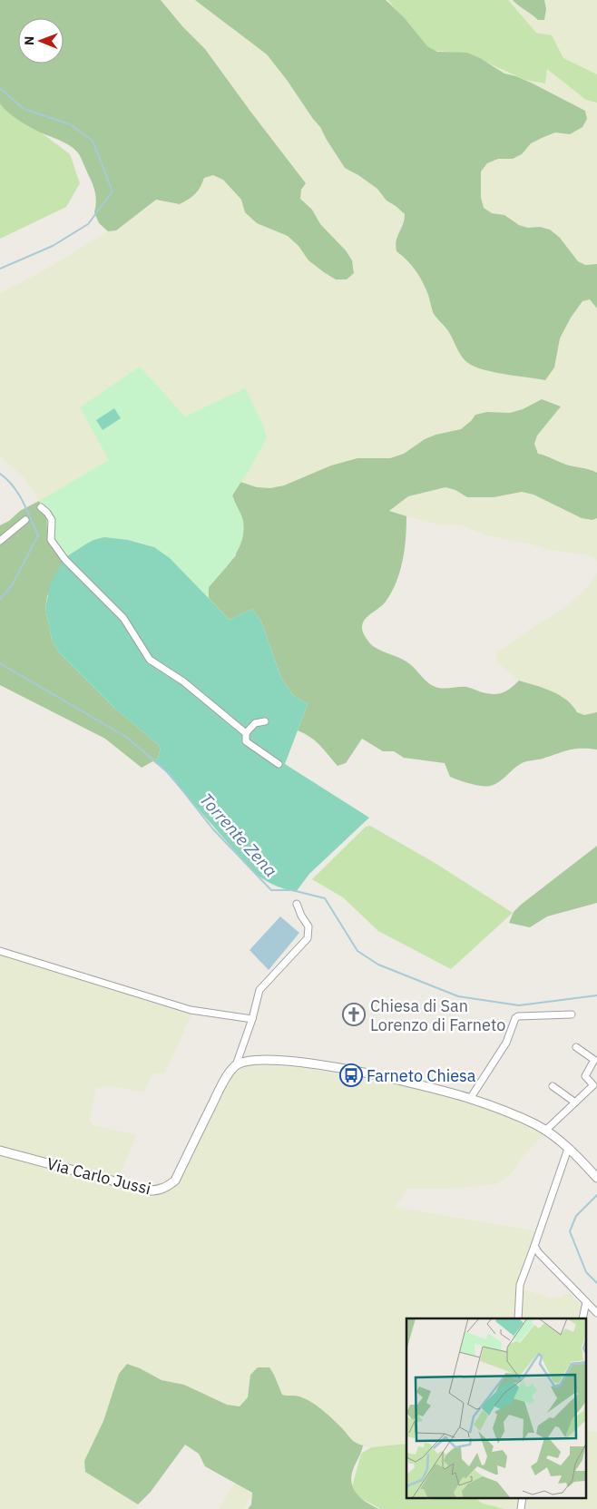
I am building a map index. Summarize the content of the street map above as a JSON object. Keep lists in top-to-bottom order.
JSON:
{
  "streets": {
    "street": ["Via Carlo Jussi"]
  },
  "water": ["Torrente Zena"],
  "places": {
    "church": ["Chiesa di San Lorenzo di Farneto"],
    "bus stop": ["Farneto Chiesa"]
  },
  "north": "left"
}
